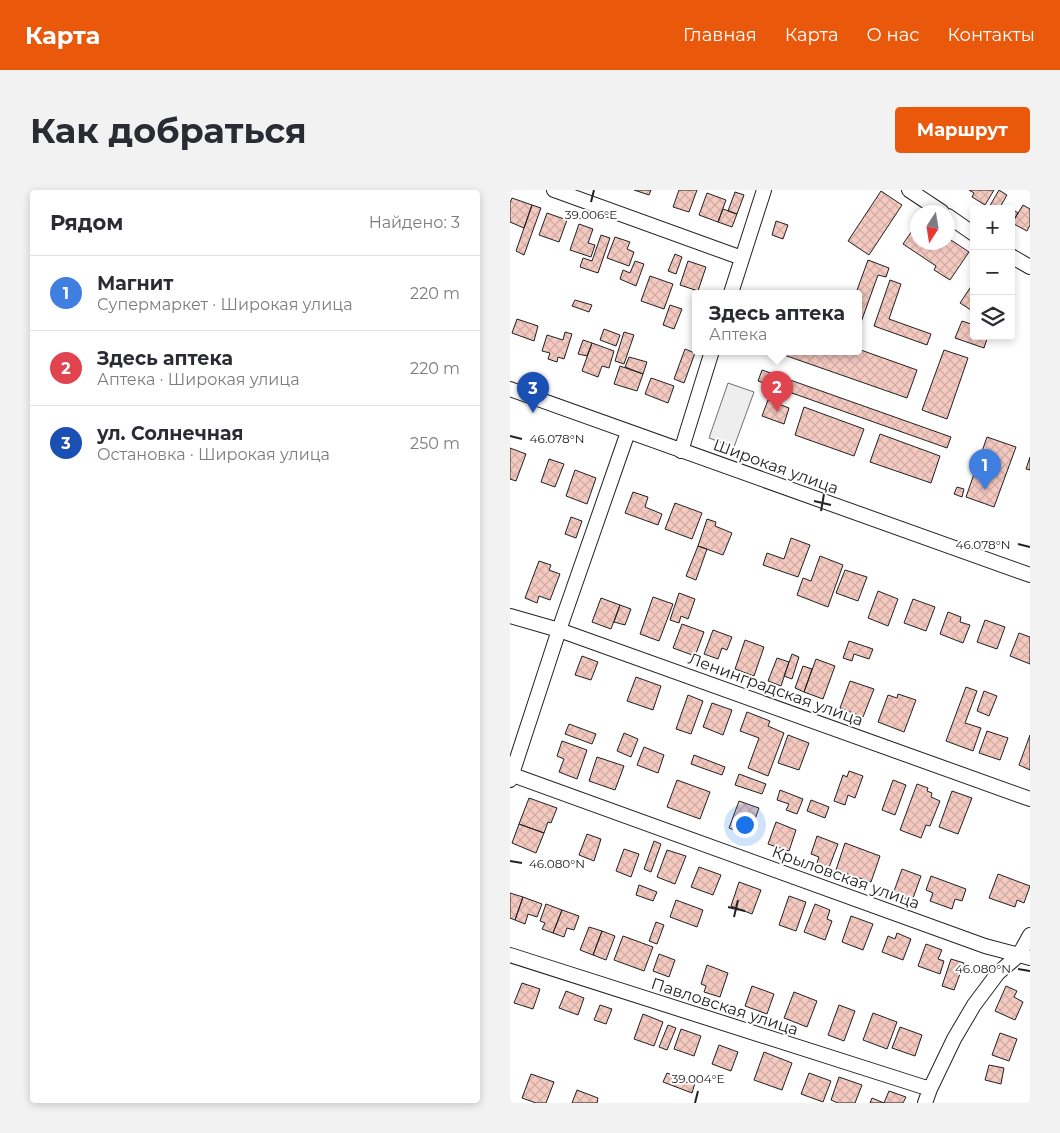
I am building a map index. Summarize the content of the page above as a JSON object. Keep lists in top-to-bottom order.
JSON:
{
  "streets": {
    "street": [
      "Широкая улица",
      "Ленинградская улица",
      "Крыловская улица",
      "Павловская улица"
    ]
  },
  "north": "bottom",
  "page": {
    "header": "Карта",
    "nav": [
      "Главная",
      "Карта",
      "О нас",
      "Контакты"
    ],
    "buttons": "Маршрут",
    "title": "Как добраться",
    "heading": ["Рядом", "Найдено: 3"],
    "map_buttons": ["+", "−"],
    "list": [
      {
        "mark": "1",
        "name": "Магнит",
        "note": "Супермаркет · Широкая улица",
        "value": "220 m"
      },
      {
        "mark": "2",
        "name": "Здесь аптека",
        "note": "Аптека · Широкая улица",
        "value": "220 m"
      },
      {
        "mark": "3",
        "name": "ул. Солнечная",
        "note": "Остановка · Широкая улица",
        "value": "250 m"
      }
    ],
    "popup": ["Здесь аптека", "Аптека"],
    "pins": ["2", "3", "1"]
  },
  "coordinates": [
    "39.006°E",
    "46.078°N",
    "46.080°N",
    "39.004°E"
  ]
}
